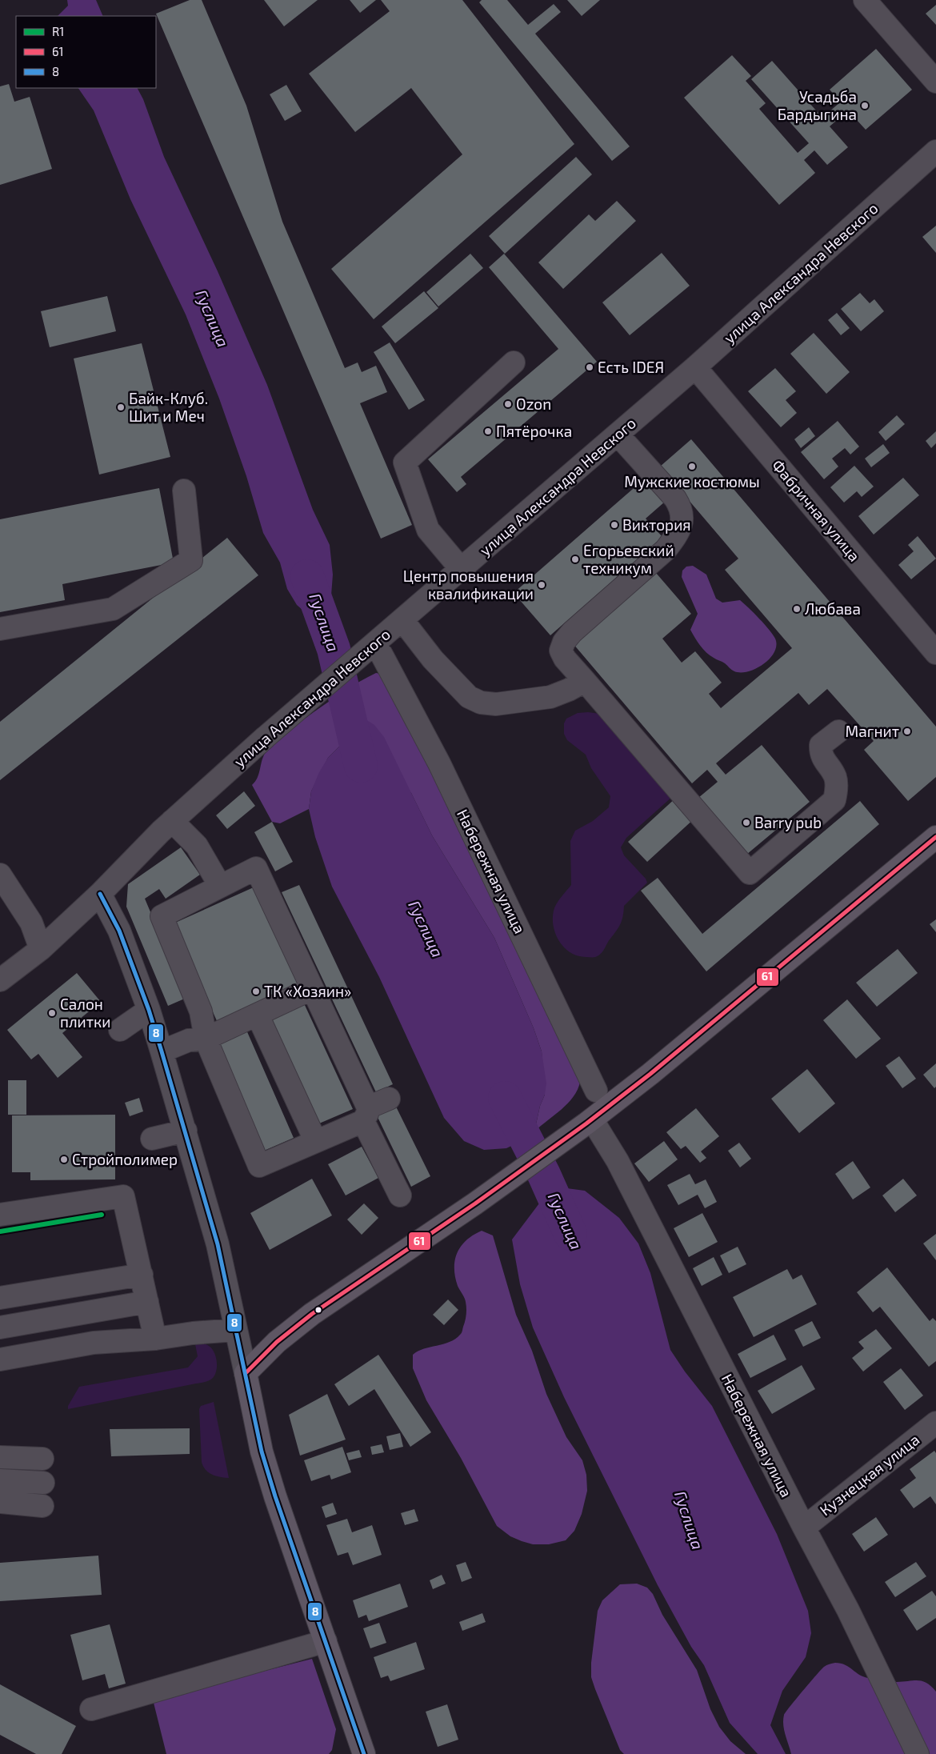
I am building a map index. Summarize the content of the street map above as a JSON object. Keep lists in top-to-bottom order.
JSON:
{
  "streets": {
    "street": [
      "улица Александра Невского",
      "Фабричная улица",
      "Набережная улица",
      "Кузнецкая улица"
    ]
  },
  "crossings": [
    ["улица Александра Невского", "Фабричная улица"],
    ["улица Александра Невского", "Набережная улица"],
    ["Набережная улица", "Кузнецкая улица"]
  ],
  "water": ["Гуслица"],
  "places": [
    "Усадьба Бардыгина",
    "Есть IDЕЯ",
    "Ozon",
    "Байк-Клуб. Шит и Меч",
    "Пятёрочка",
    "Мужские костюмы",
    "Виктория",
    "Егорьевский техникум",
    "Центр повышения квалификации",
    "Любава",
    "Магнит",
    "Barry pub",
    "ТК «Хозяин»",
    "Салон плитки",
    "Стройполимер"
  ],
  "lines": ["transit line 61", "transit line 8", "transit line R1"],
  "legend": ["R1", "61", "8"]
}
